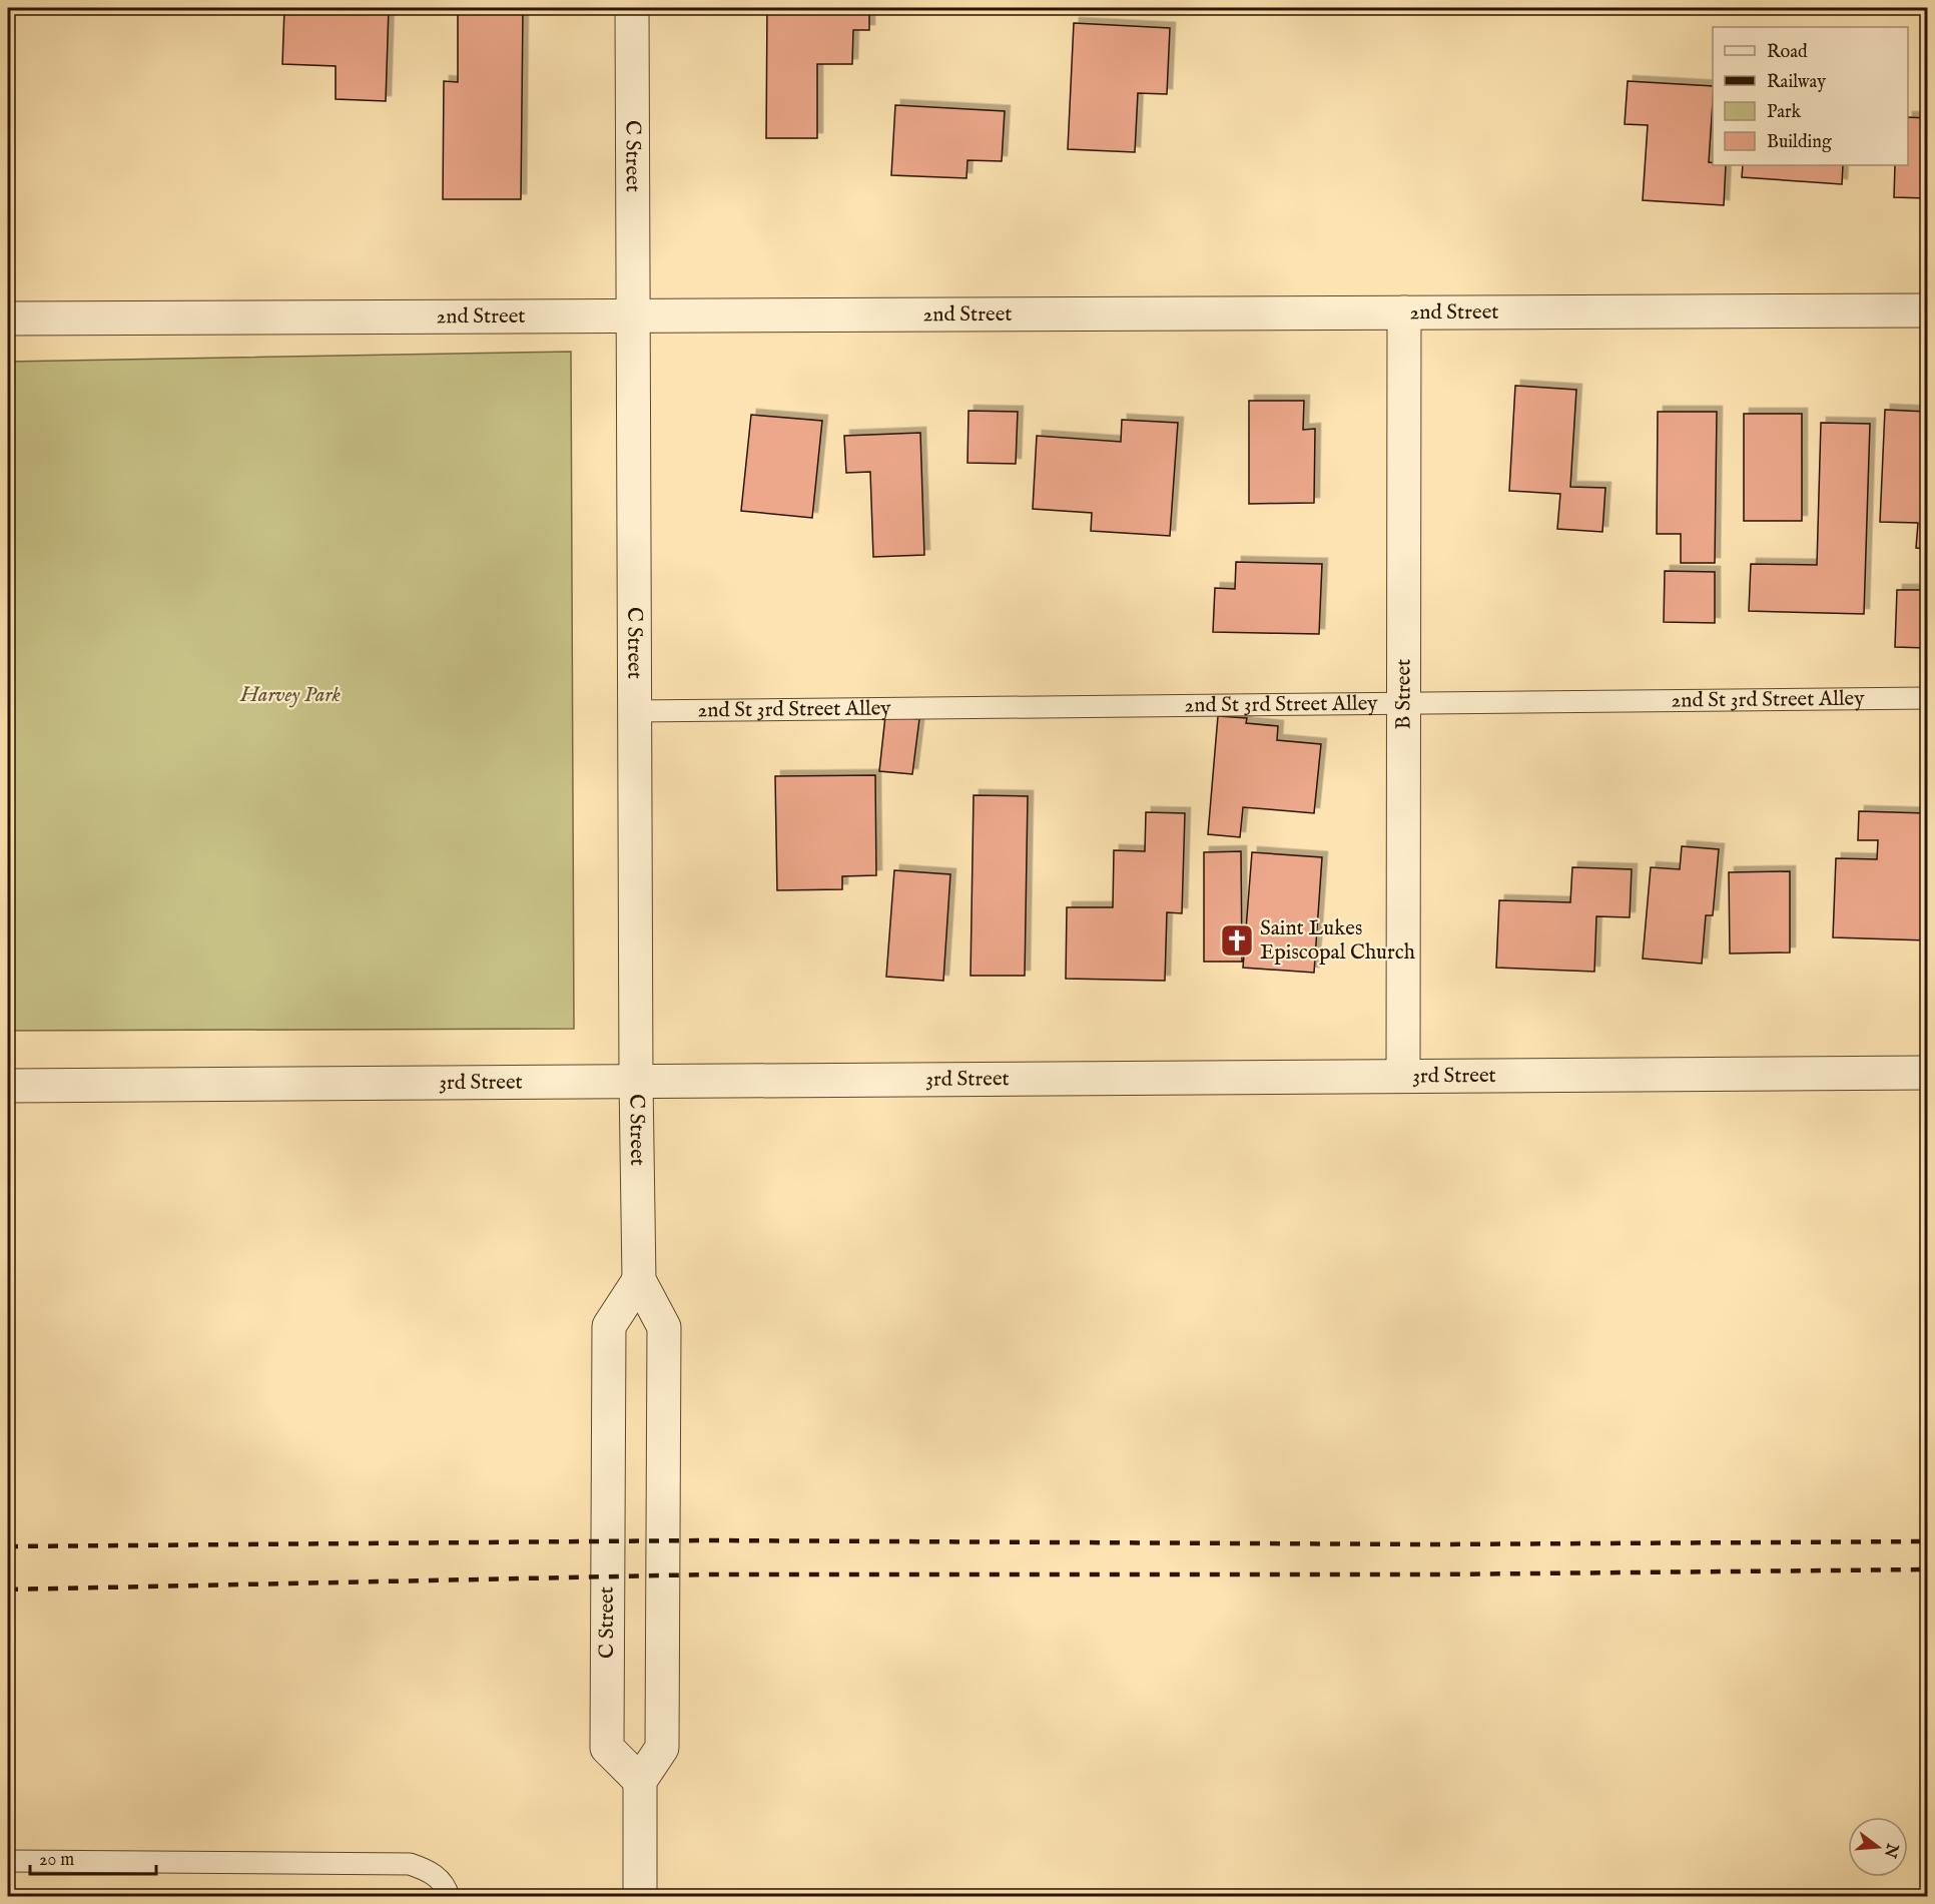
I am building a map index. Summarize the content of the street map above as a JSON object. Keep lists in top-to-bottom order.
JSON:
{
  "streets": {
    "street": [
      "C Street",
      "2nd Street",
      "B Street",
      "3rd Street"
    ],
    "lane": ["2nd St 3rd Street Alley"]
  },
  "crossings": [
    ["C Street", "2nd Street"],
    ["C Street", "2nd St 3rd Street Alley"],
    ["C Street", "3rd Street"],
    ["2nd Street", "B Street"],
    ["B Street", "2nd St 3rd Street Alley"],
    ["B Street", "3rd Street"]
  ],
  "parks": ["Harvey Park"],
  "places": {
    "church": ["Saint Lukes Episcopal Church"]
  },
  "legend": [
    "Road",
    "Railway",
    "Park",
    "Building"
  ],
  "scale_bar": "20 m",
  "north": "right"
}
